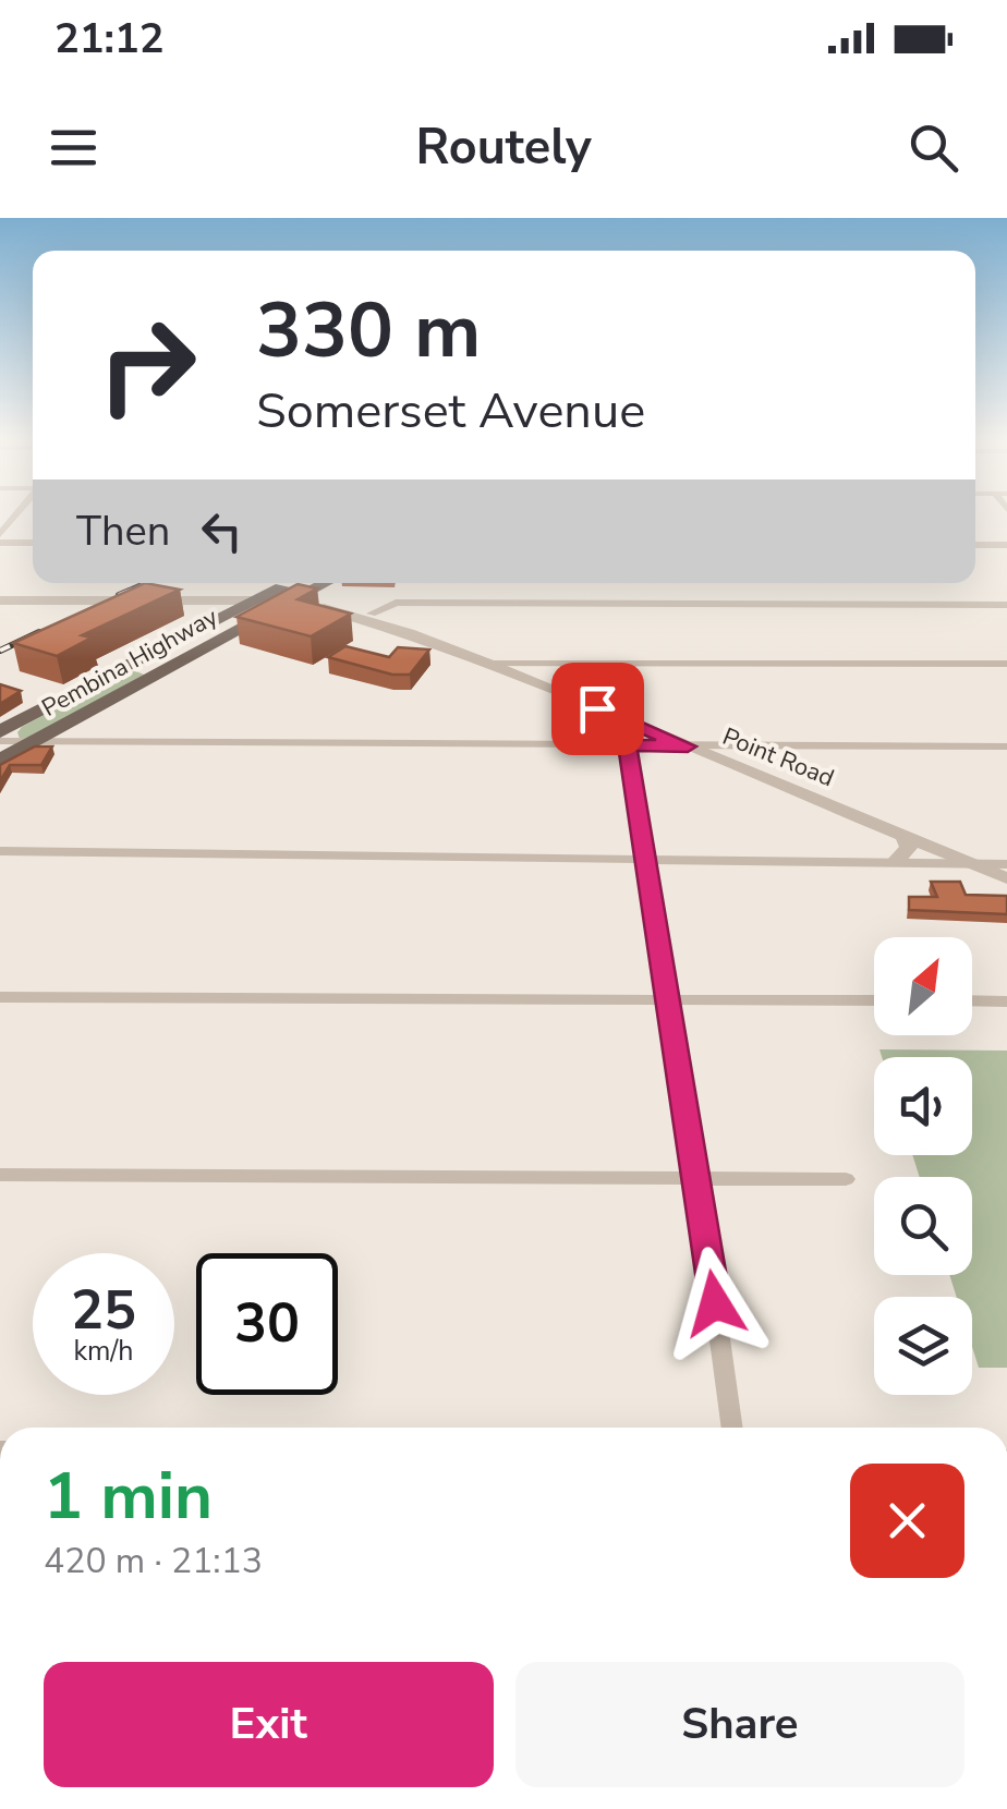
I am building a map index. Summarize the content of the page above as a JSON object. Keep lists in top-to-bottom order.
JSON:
{
  "streets": {
    "main road": ["Pembina Highway"],
    "street": ["Point Road"]
  },
  "crossings": [
    ["Pembina Highway", "Point Road"]
  ],
  "north": "top right",
  "page": {
    "status": "21:12",
    "header": "Routely",
    "turn": ["330 m", "Somerset Avenue"],
    "then": "Then",
    "speed": "25 km/h",
    "limit": "30",
    "heading": ["1 min", "420 m · 21:13"],
    "buttons": ["Exit", "Share"]
  }
}
